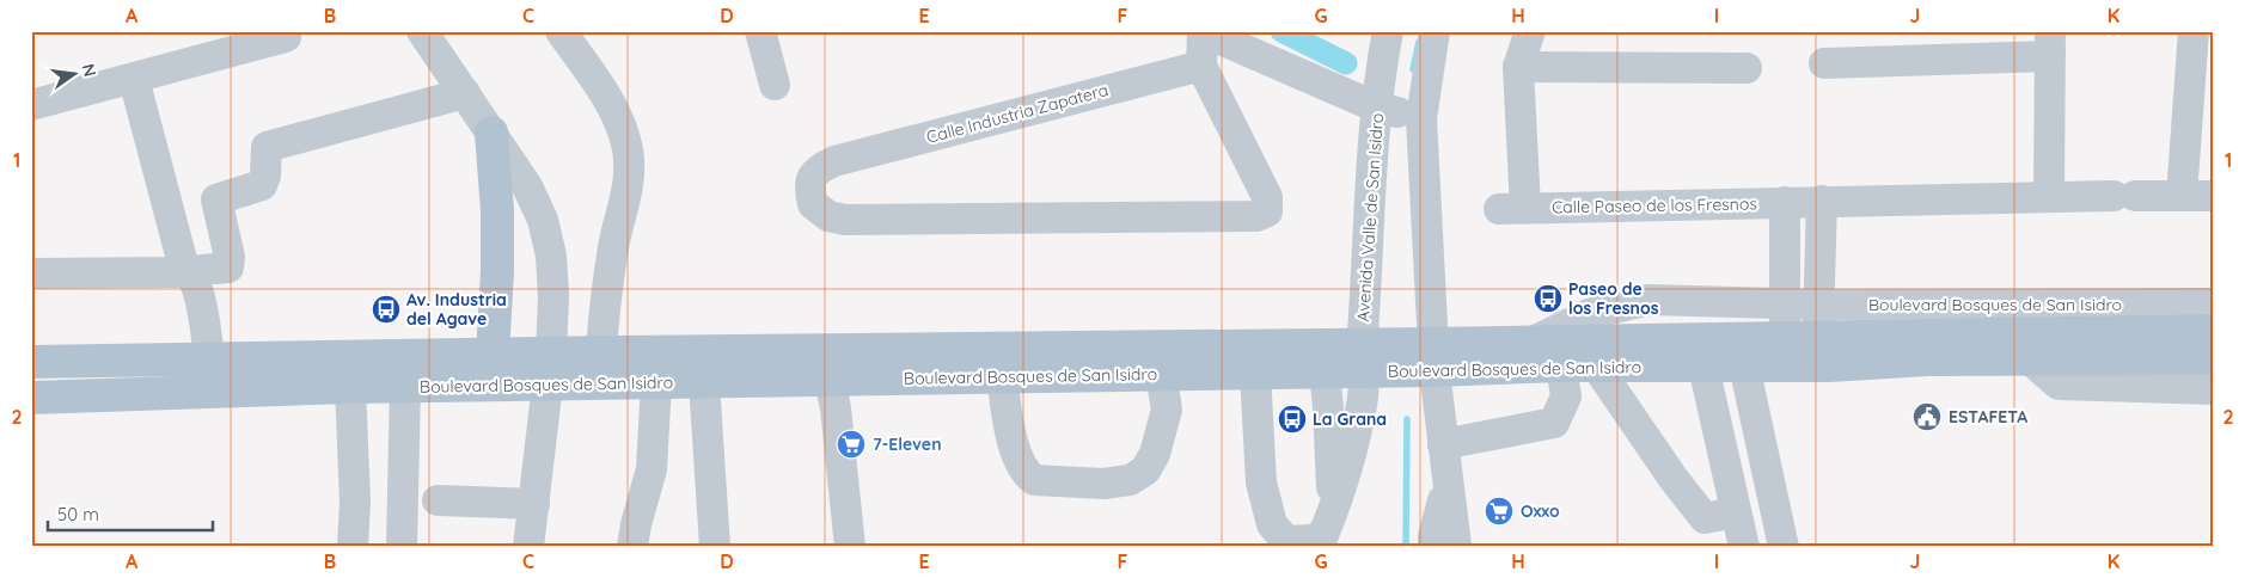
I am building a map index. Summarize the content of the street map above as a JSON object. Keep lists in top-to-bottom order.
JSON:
{
  "streets": {
    "main road": ["Boulevard Bosques de San Isidro"],
    "street": ["Calle Industria Zapatera", "Calle Paseo de los Fresnos", "Avenida Valle de San Isidro"]
  },
  "crossings": [
    ["Avenida Valle de San Isidro", "Boulevard Bosques de San Isidro"]
  ],
  "places": {
    "bus stop": ["Paseo de los Fresnos", "Av. Industria del Agave", "La Grana"],
    "public building": ["ESTAFETA"],
    "supermarket": ["7-Eleven", "Oxxo"]
  },
  "scale_bar": "50 m",
  "north": "right",
  "grid": {
    "columns": [
      "A",
      "B",
      "C",
      "D",
      "E",
      "F",
      "G",
      "H",
      "I",
      "J",
      "K"
    ],
    "rows": ["1", "2"]
  }
}
